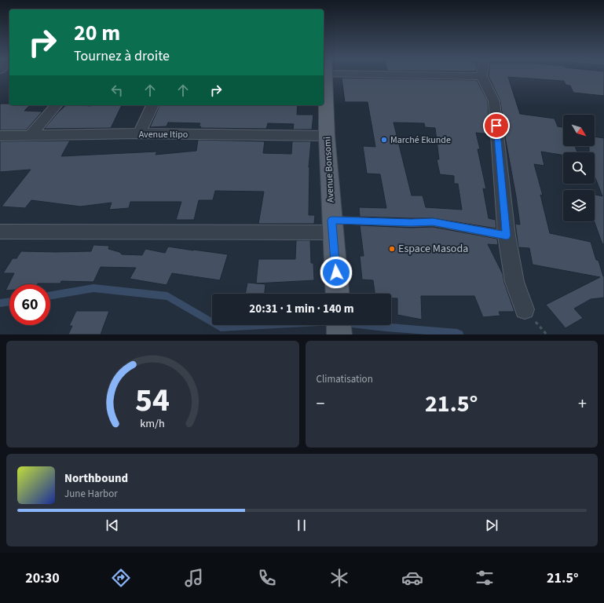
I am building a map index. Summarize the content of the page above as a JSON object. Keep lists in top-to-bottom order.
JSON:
{
  "streets": {
    "main road": ["Avenue Bonsomi"],
    "street": ["Avenue Itipo"]
  },
  "crossings": [
    ["Avenue Itipo", "Avenue Bonsomi"]
  ],
  "places": ["Marché Ekunde", "Espace Masoda"],
  "north": "bottom right",
  "page": {
    "turn": ["20 m", "Tournez à droite"],
    "limit": "60",
    "trip": "20:31 · 1 min · 140 m",
    "tile": "Climatisation",
    "heat": ["−", "21.5°", "+"],
    "song": ["Northbound", "June Harbor"],
    "tabs": ["20:30", "21.5°"],
    "gauge": ["54", "km/h"]
  }
}
